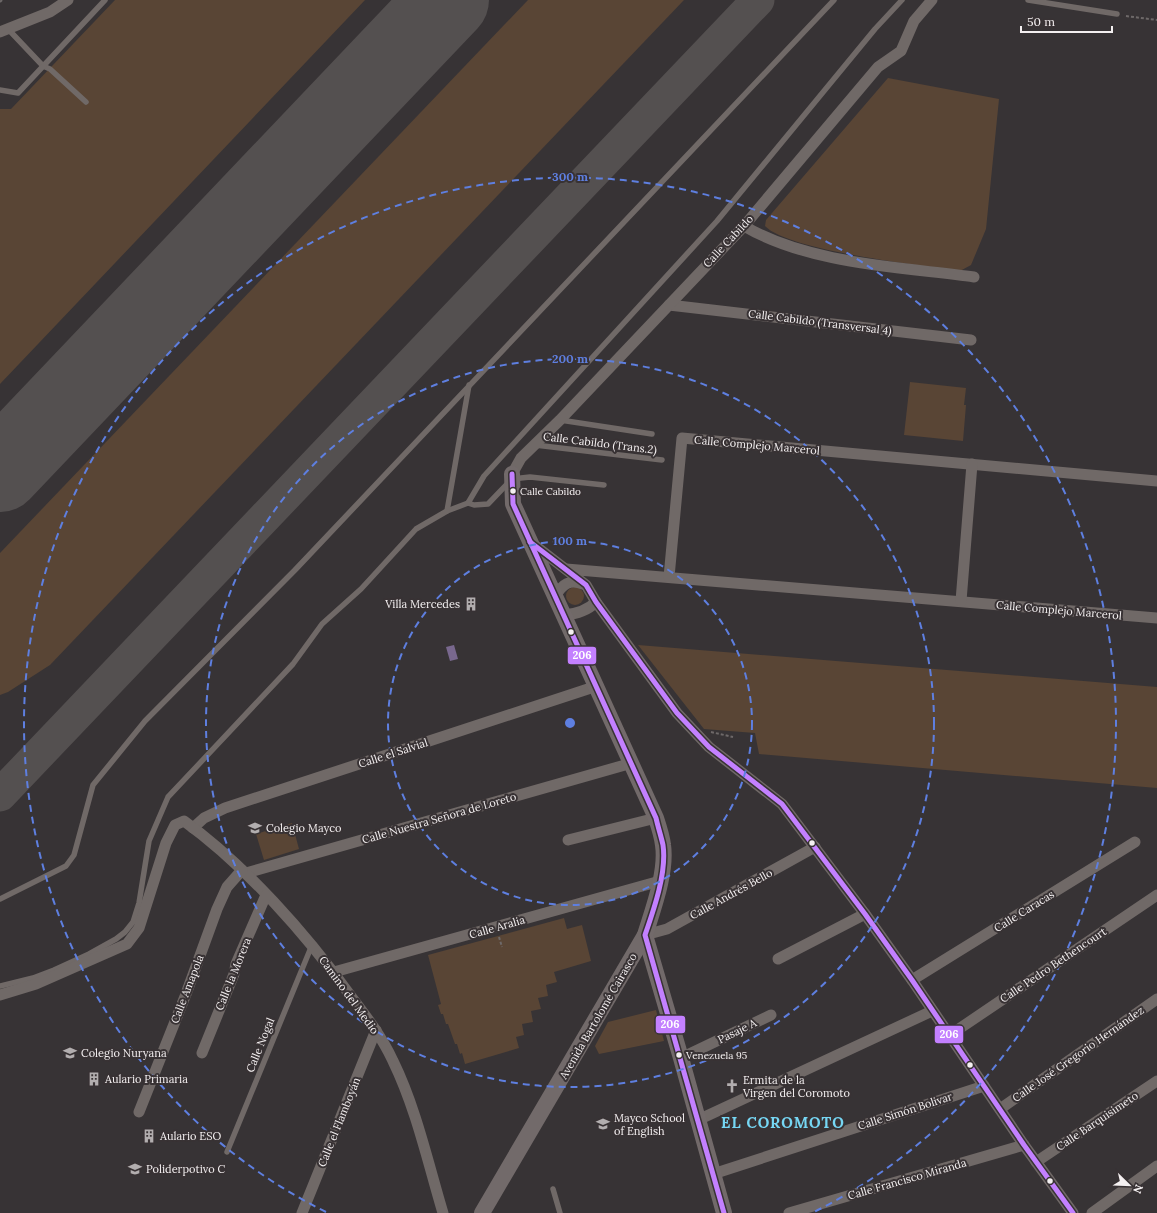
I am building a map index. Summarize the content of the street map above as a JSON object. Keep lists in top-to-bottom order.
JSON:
{
  "streets": {
    "street": [
      "Calle Cabildo",
      "Calle Cabildo (Transversal 4)",
      "Calle Complejo Marcerol",
      "Calle el Salvial",
      "Calle Nuestra Señora de Loreto",
      "Calle Andrés Bello",
      "Calle Caracas",
      "Calle Aralia",
      "Calle Pedro Bethencourt",
      "Calle la Morera",
      "Calle Amapola",
      "Camino del Medio",
      "Avenida Bartolomé Cairasco",
      "Pasaje A",
      "Calle José Gregorio Hernández",
      "Calle Simón Bolivar",
      "Calle Barquisimeto",
      "Calle el Flamboyán",
      "Calle Francisco Miranda"
    ],
    "lane": ["Calle Cabildo (Trans.2)", "Calle Nogal"]
  },
  "crossings": [
    ["Calle Cabildo", "Calle Cabildo (Transversal 4)"],
    ["Calle Cabildo", "Calle Cabildo (Trans.2)"],
    ["Calle Cabildo", "Avenida Bartolomé Cairasco"],
    ["Calle el Salvial", "Camino del Medio"],
    ["Calle el Salvial", "Avenida Bartolomé Cairasco"],
    ["Calle Nuestra Señora de Loreto", "Calle Amapola"],
    ["Calle Nuestra Señora de Loreto", "Camino del Medio"],
    ["Calle Nuestra Señora de Loreto", "Avenida Bartolomé Cairasco"],
    ["Calle Andrés Bello", "Avenida Bartolomé Cairasco"],
    ["Calle Aralia", "Camino del Medio"],
    ["Calle Aralia", "Avenida Bartolomé Cairasco"],
    ["Calle la Morera", "Camino del Medio"],
    ["Calle Amapola", "Camino del Medio"],
    ["Camino del Medio", "Calle Nogal"],
    ["Camino del Medio", "Calle el Flamboyán"]
  ],
  "districts": ["EL COROMOTO"],
  "places": {
    "other": ["Calle Cabildo", "Venezuela 95"],
    "building": ["Villa Mercedes", "Aulario Primaria", "Aulario ESO"],
    "school or university": [
      "Colegio Mayco",
      "Colegio Nuryana",
      "Mayco School of English",
      "Poliderpotivo C"
    ],
    "church": ["Ermita de la Virgen del Coromoto"]
  },
  "lines": ["transit line 206"],
  "scale_bar": "50 m",
  "north": "bottom right",
  "rings": ["300 m", "200 m", "100 m"]
}
